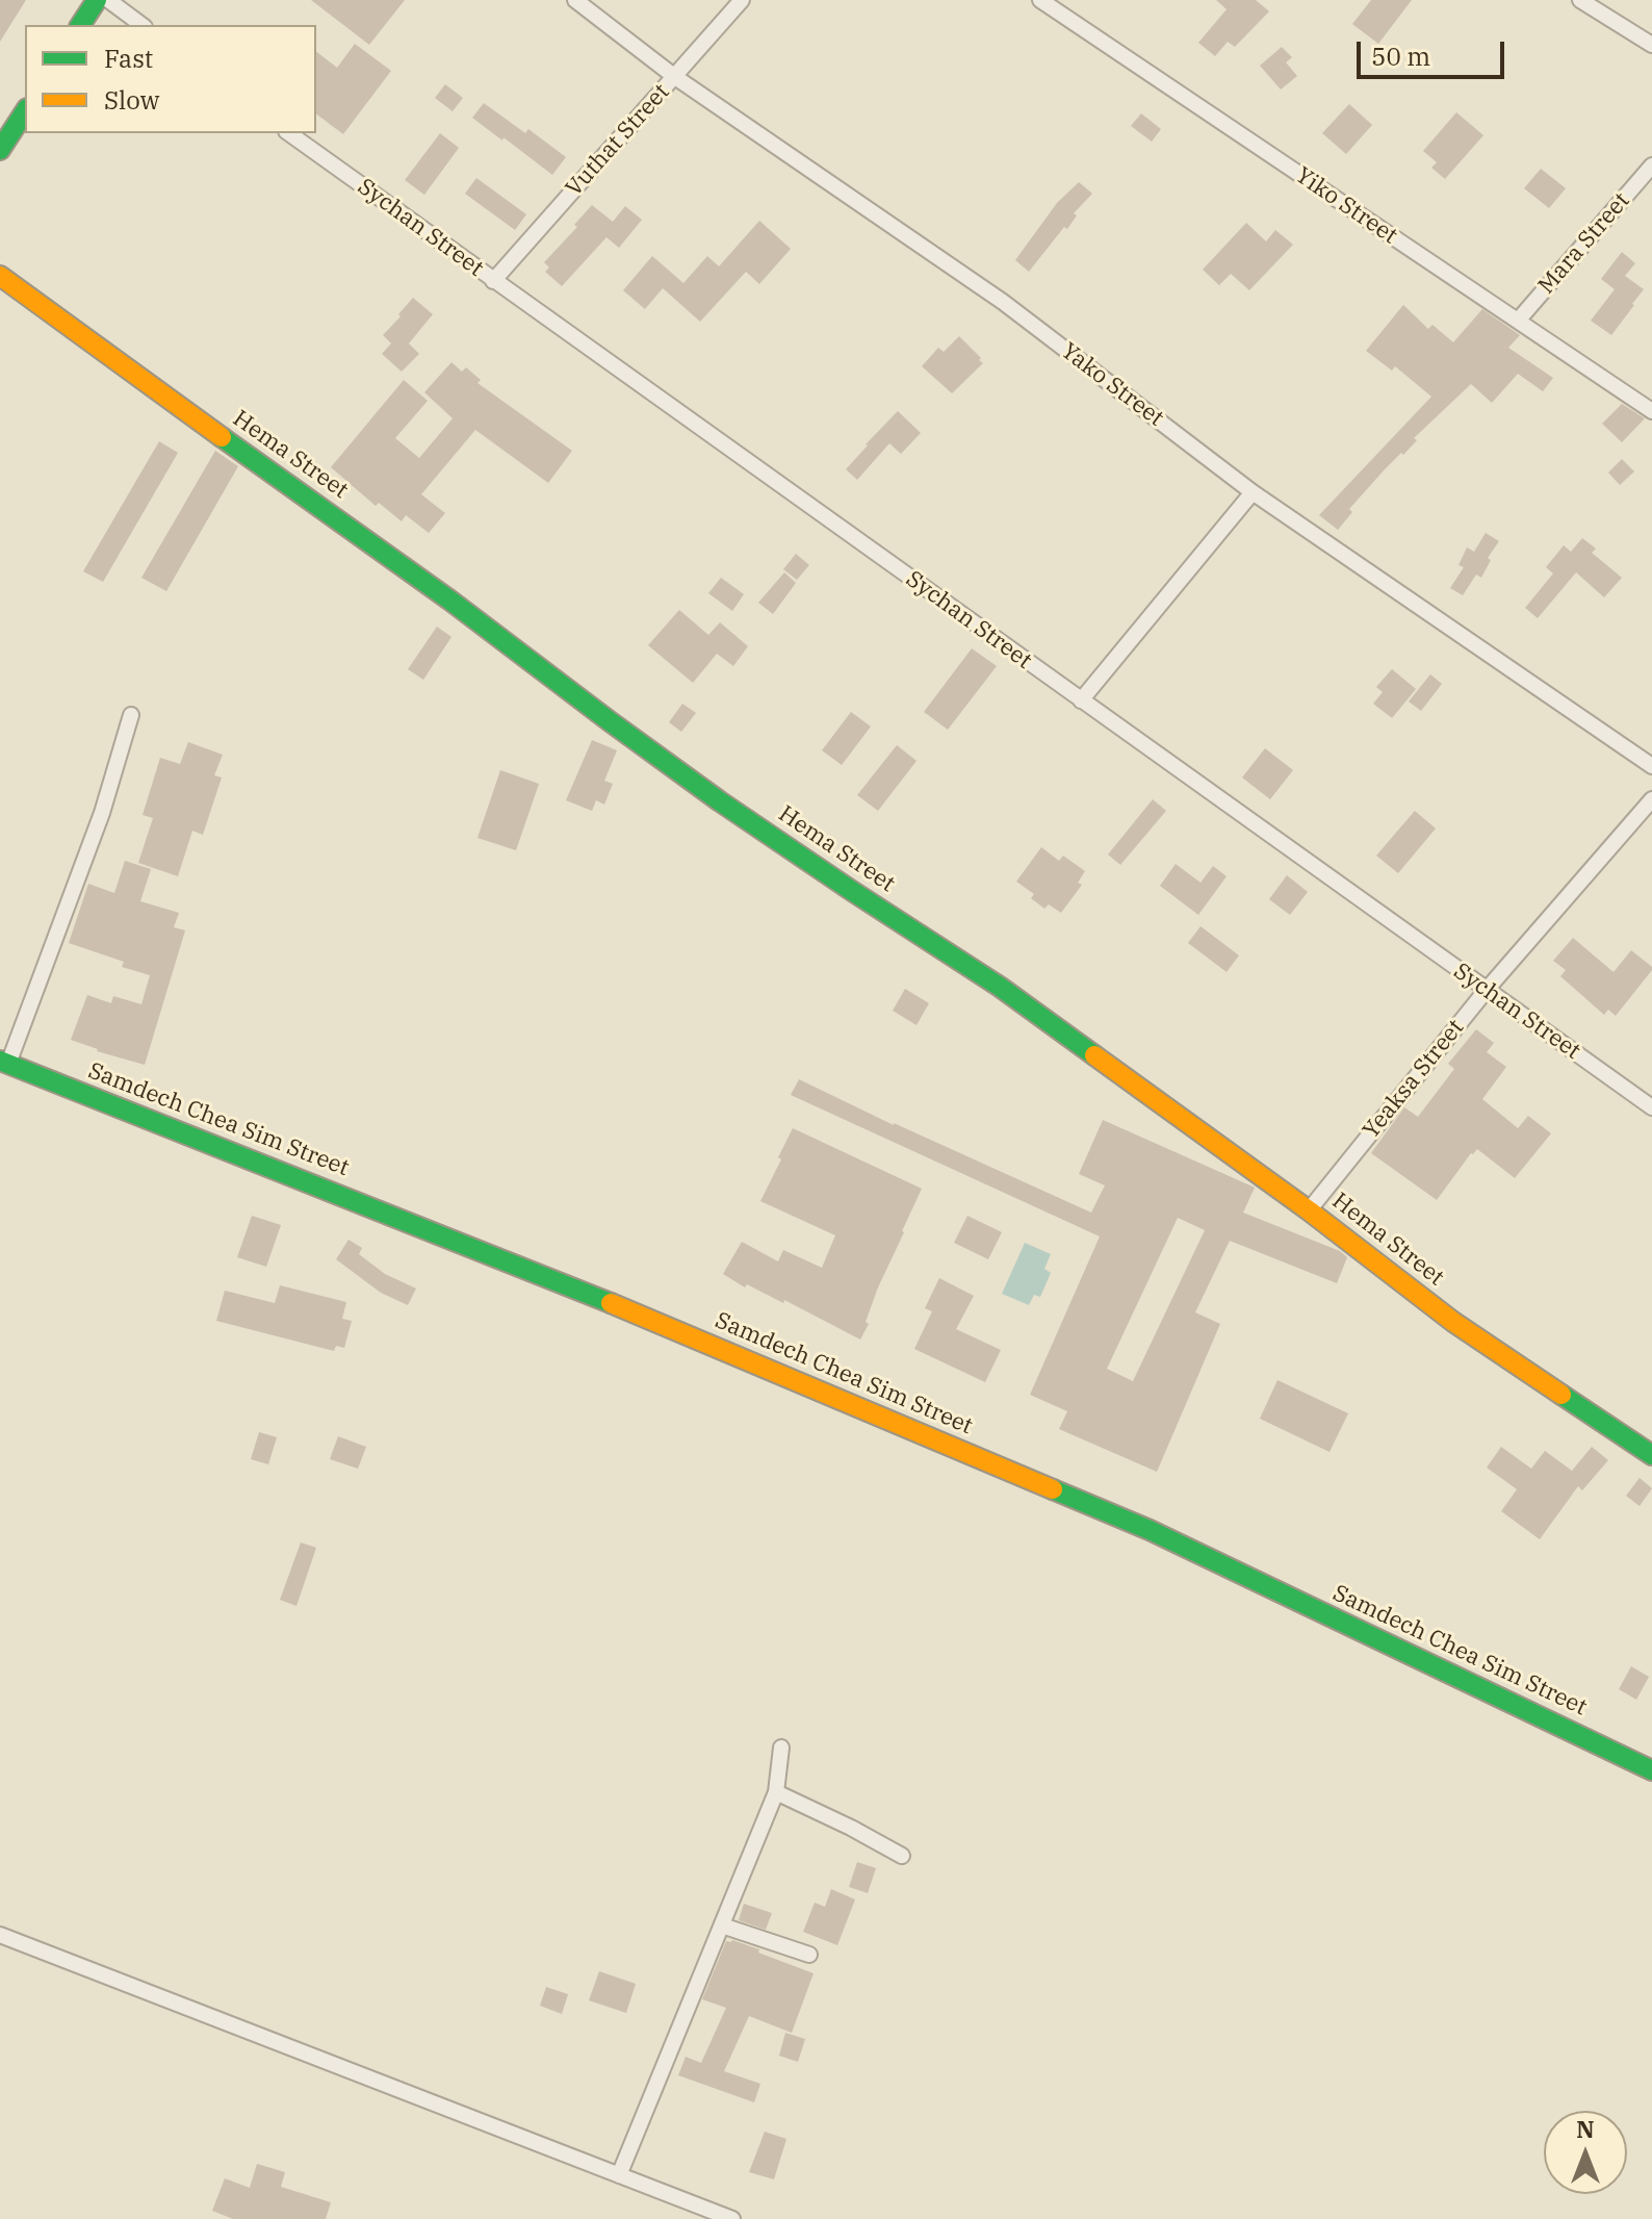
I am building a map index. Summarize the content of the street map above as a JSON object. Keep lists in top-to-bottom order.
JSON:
{
  "streets": {
    "main road": ["Hema Street", "Samdech Chea Sim Street"],
    "street": [
      "Vuthat Street",
      "Yiko Street",
      "Sychan Street",
      "Mara Street",
      "Yako Street",
      "Yeaksa Street"
    ]
  },
  "crossings": [
    ["Vuthat Street", "Sychan Street"],
    ["Vuthat Street", "Yako Street"],
    ["Yiko Street", "Mara Street"],
    ["Sychan Street", "Yeaksa Street"],
    ["Hema Street", "Yeaksa Street"]
  ],
  "legend": ["Fast", "Slow"],
  "scale_bar": "50 m",
  "north": "top"
}
